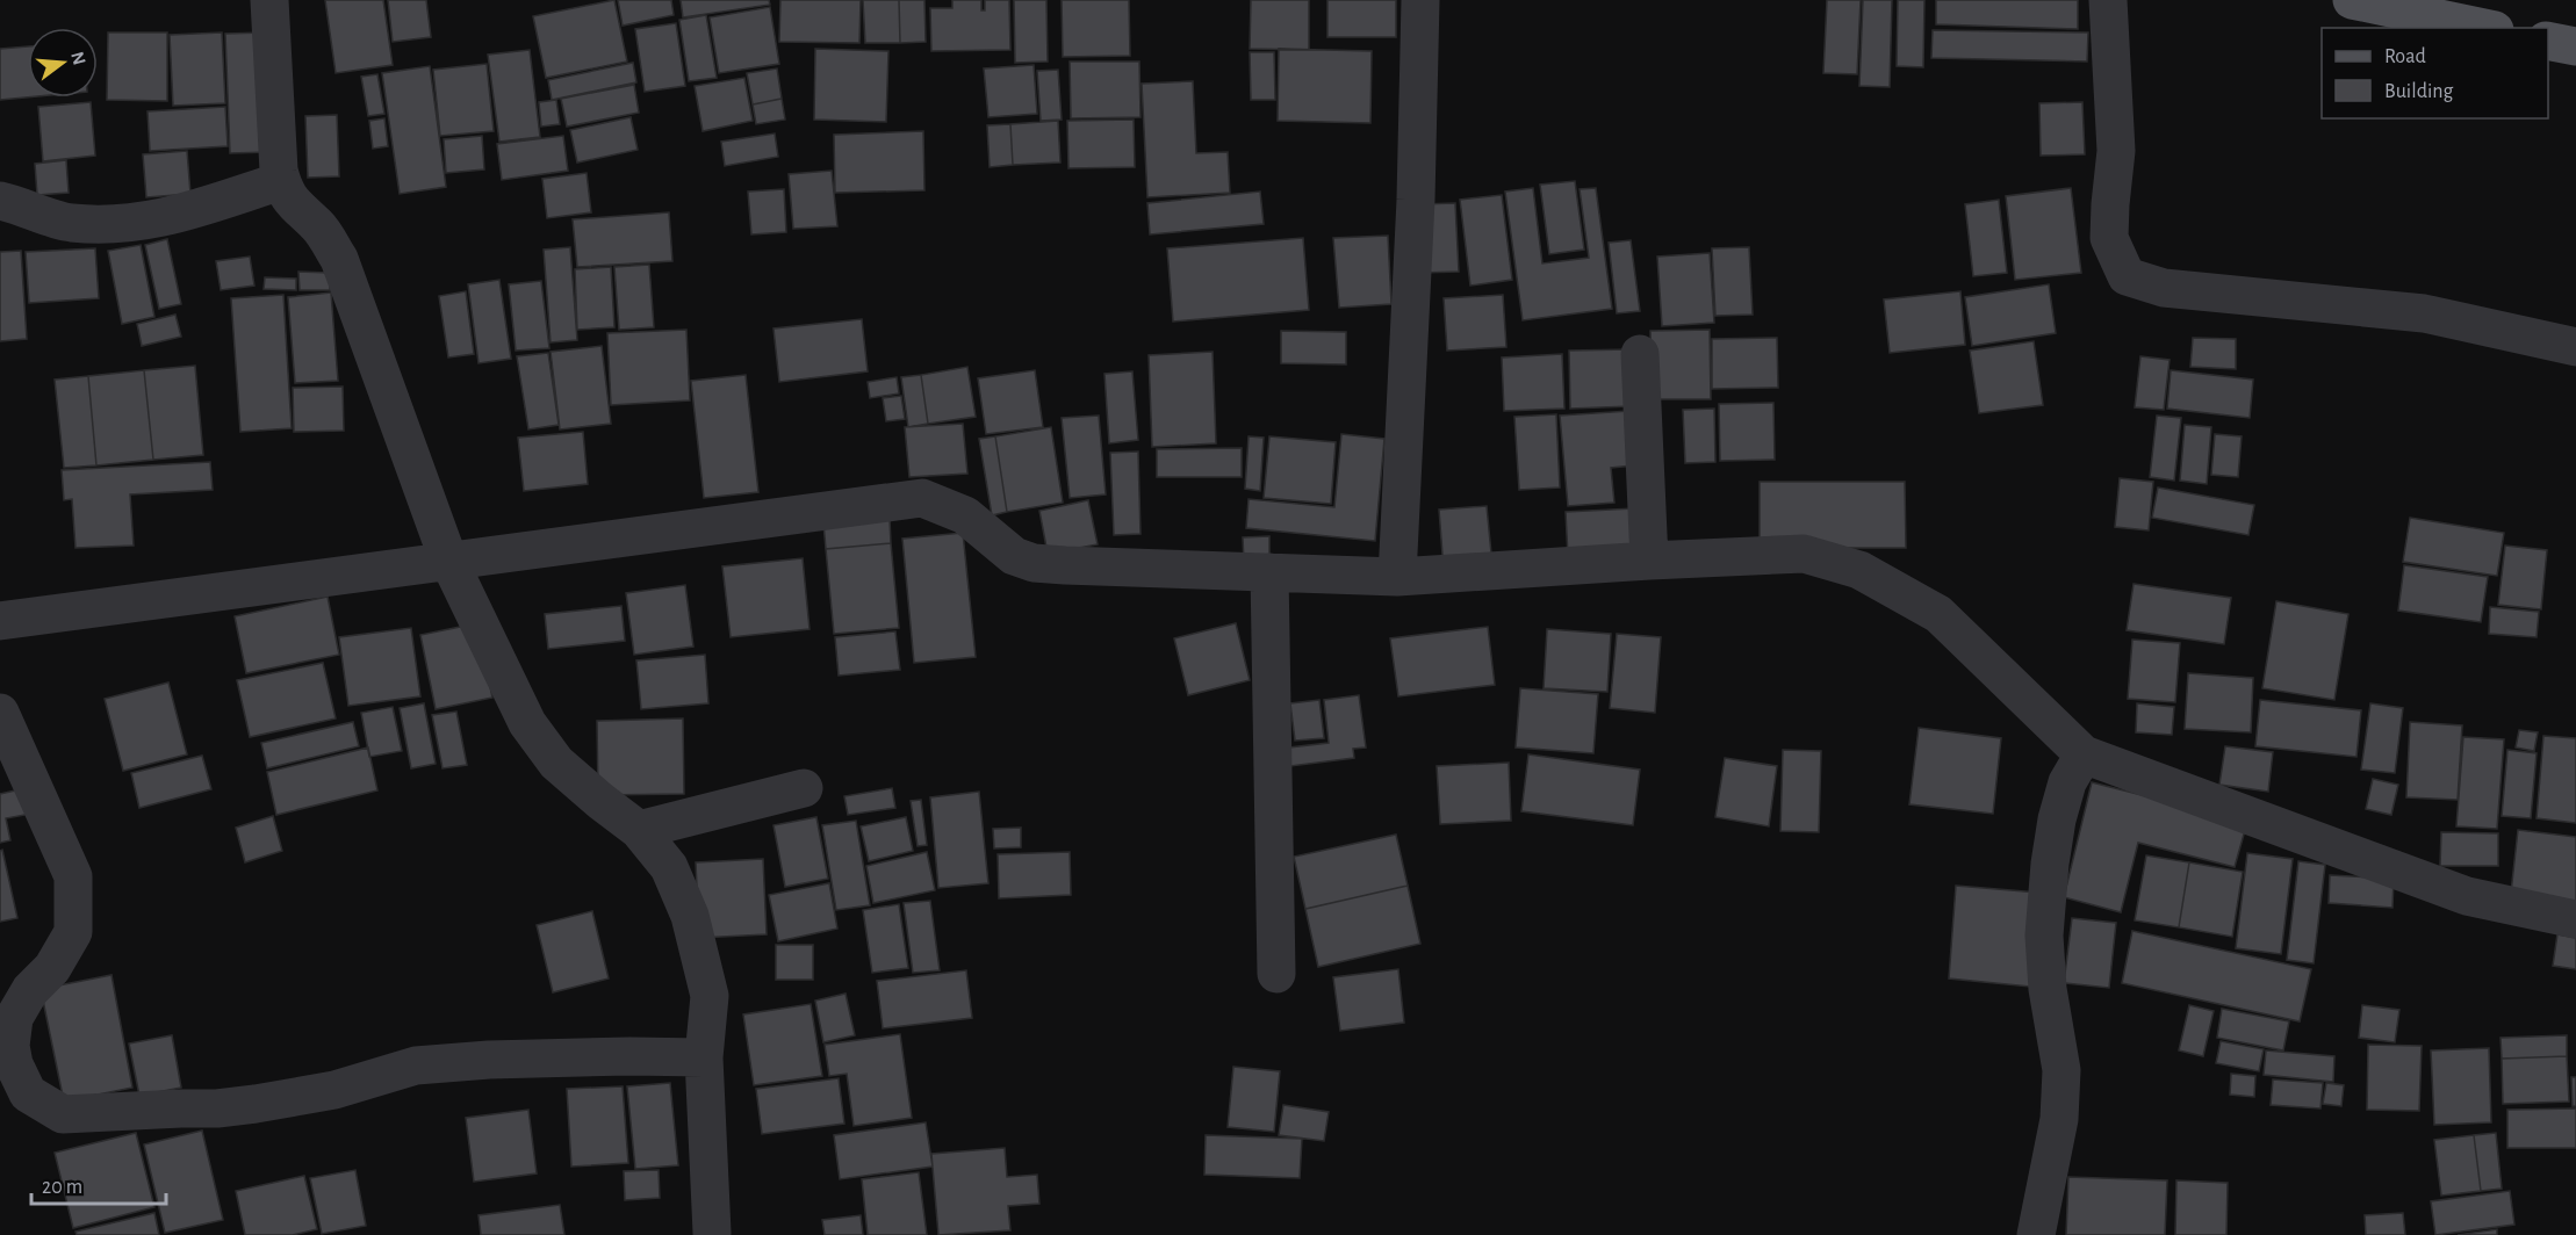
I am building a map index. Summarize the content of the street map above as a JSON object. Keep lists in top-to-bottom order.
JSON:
{
  "legend": ["Road", "Building"],
  "scale_bar": "20 m",
  "north": "right"
}
